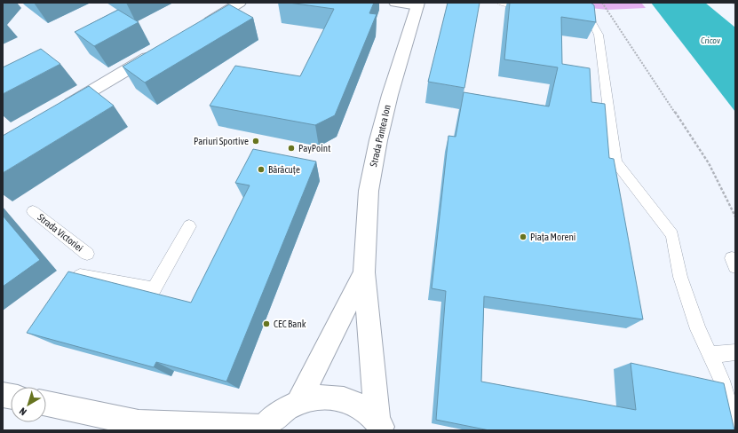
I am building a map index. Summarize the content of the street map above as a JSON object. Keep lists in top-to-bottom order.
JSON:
{
  "streets": {
    "main road": ["Strada Pantea Ion"],
    "lane": ["Strada Victoriei"]
  },
  "water": ["Cricov"],
  "places": [
    "Pariuri Sportive",
    "PayPoint",
    "Bărăcuțe",
    "Piața Moreni",
    "CEC Bank"
  ],
  "north": "bottom left"
}
